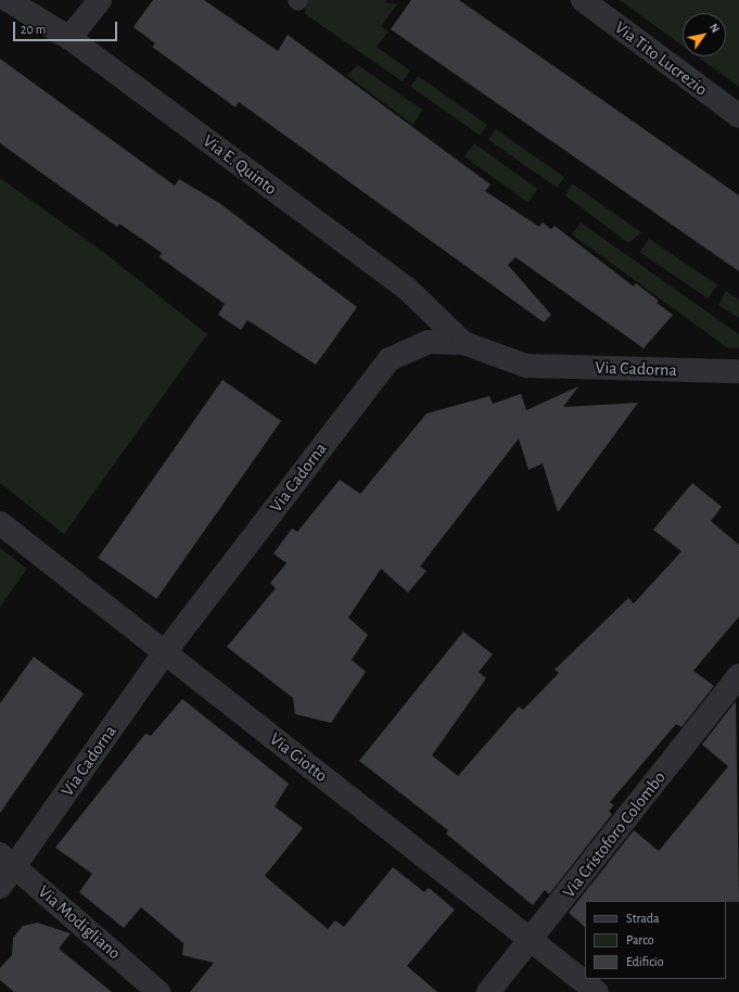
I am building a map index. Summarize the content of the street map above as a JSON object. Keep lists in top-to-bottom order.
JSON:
{
  "streets": {
    "street": [
      "Via Tito Lucrezio",
      "Via E. Quinto",
      "Via Cadorna",
      "Via Giotto",
      "Via Cristoforo Colombo",
      "Via Modigliano"
    ]
  },
  "crossings": [
    ["Via E. Quinto", "Via Cadorna"],
    ["Via Cadorna", "Via Giotto"],
    ["Via Cadorna", "Via Modigliano"],
    ["Via Giotto", "Via Cristoforo Colombo"]
  ],
  "legend": ["Strada", "Parco", "Edificio"],
  "scale_bar": "20 m",
  "north": "top right"
}
